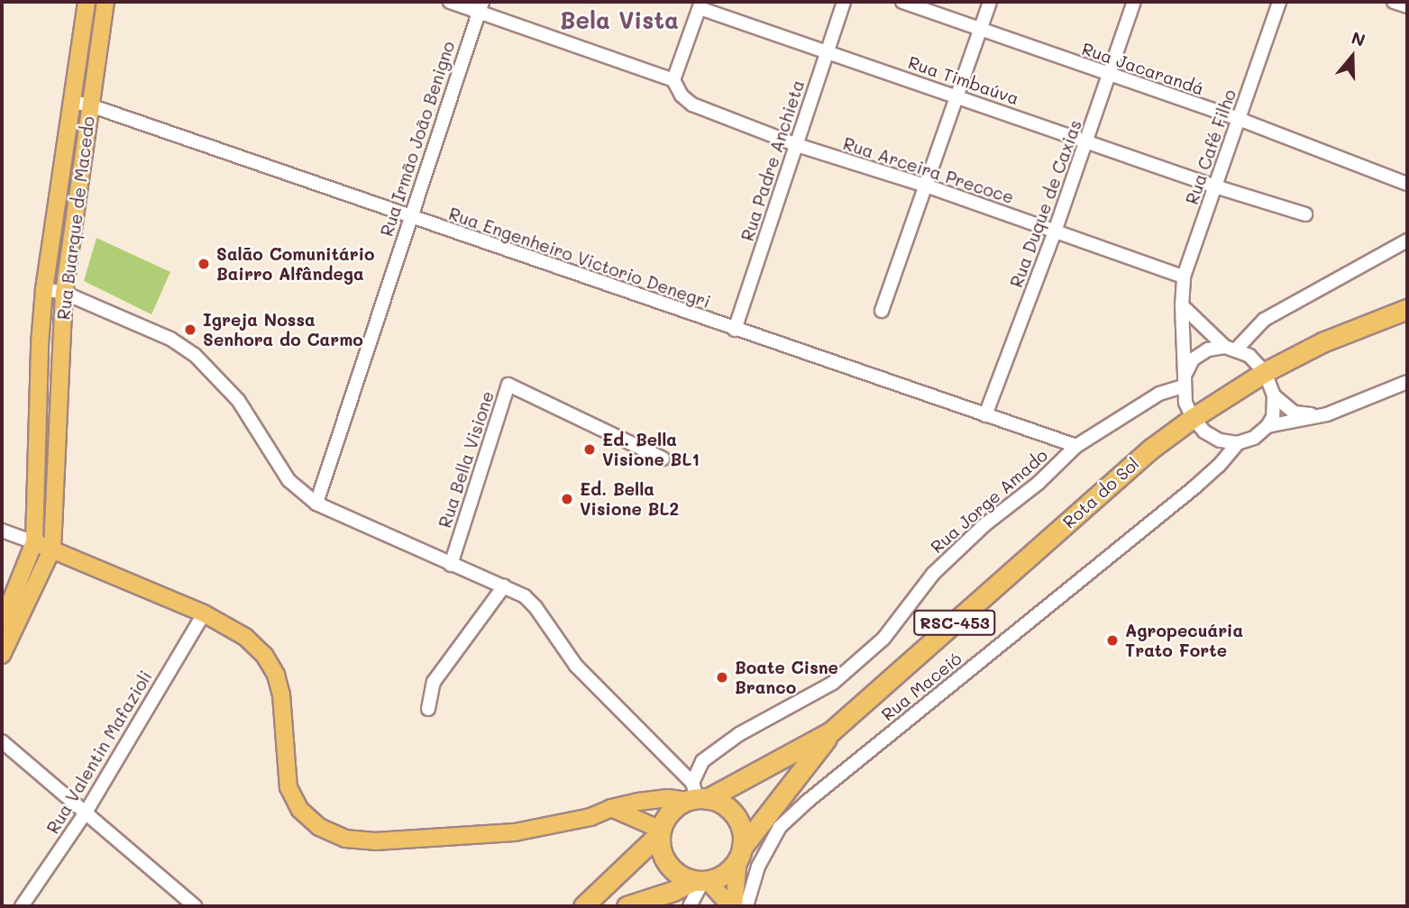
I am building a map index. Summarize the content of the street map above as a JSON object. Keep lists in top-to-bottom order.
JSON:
{
  "streets": {
    "highway": ["Rota do Sol", "RSC-453"],
    "main road": ["Rua Buarque de Macedo"],
    "street": [
      "Rua Jacarandá",
      "Rua Timbaúva",
      "Rua Irmão João Benigno",
      "Rua Café Filho",
      "Rua Padre Anchieta",
      "Rua Arceira Precoce",
      "Rua Duque de Caxias",
      "Rua Engenheiro Victorio Denegri",
      "Rua Bella Visione",
      "Rua Jorge Amado",
      "Rua Maceió",
      "Rua Valentin Mafazioli"
    ]
  },
  "crossings": [
    ["Rua Jacarandá", "Rua Café Filho"],
    ["Rua Jacarandá", "Rua Duque de Caxias"],
    ["Rua Timbaúva", "Rua Café Filho"],
    ["Rua Timbaúva", "Rua Padre Anchieta"],
    ["Rua Timbaúva", "Rua Duque de Caxias"],
    ["Rua Irmão João Benigno", "Rua Engenheiro Victorio Denegri"],
    ["Rua Café Filho", "Rua Arceira Precoce"],
    ["Rua Café Filho", "Rota do Sol"],
    ["Rua Café Filho", "Rua Jorge Amado"],
    ["Rua Padre Anchieta", "Rua Arceira Precoce"],
    ["Rua Padre Anchieta", "Rua Engenheiro Victorio Denegri"],
    ["Rua Arceira Precoce", "Rua Duque de Caxias"],
    ["Rua Duque de Caxias", "Rua Engenheiro Victorio Denegri"],
    ["Rua Buarque de Macedo", "Rua Engenheiro Victorio Denegri"],
    ["Rua Engenheiro Victorio Denegri", "Rua Jorge Amado"],
    ["Rota do Sol", "Rua Jorge Amado"],
    ["Rota do Sol", "RSC-453"],
    ["Rua Jorge Amado", "RSC-453"]
  ],
  "districts": ["Bela Vista"],
  "places": [
    "Salão Comunitário Bairro Alfândega",
    "Igreja Nossa Senhora do Carmo",
    "Ed. Bella Visione BL1",
    "Ed. Bella Visione BL2",
    "Agropecuária Trato Forte",
    "Boate Cisne Branco"
  ],
  "north": "top"
}
